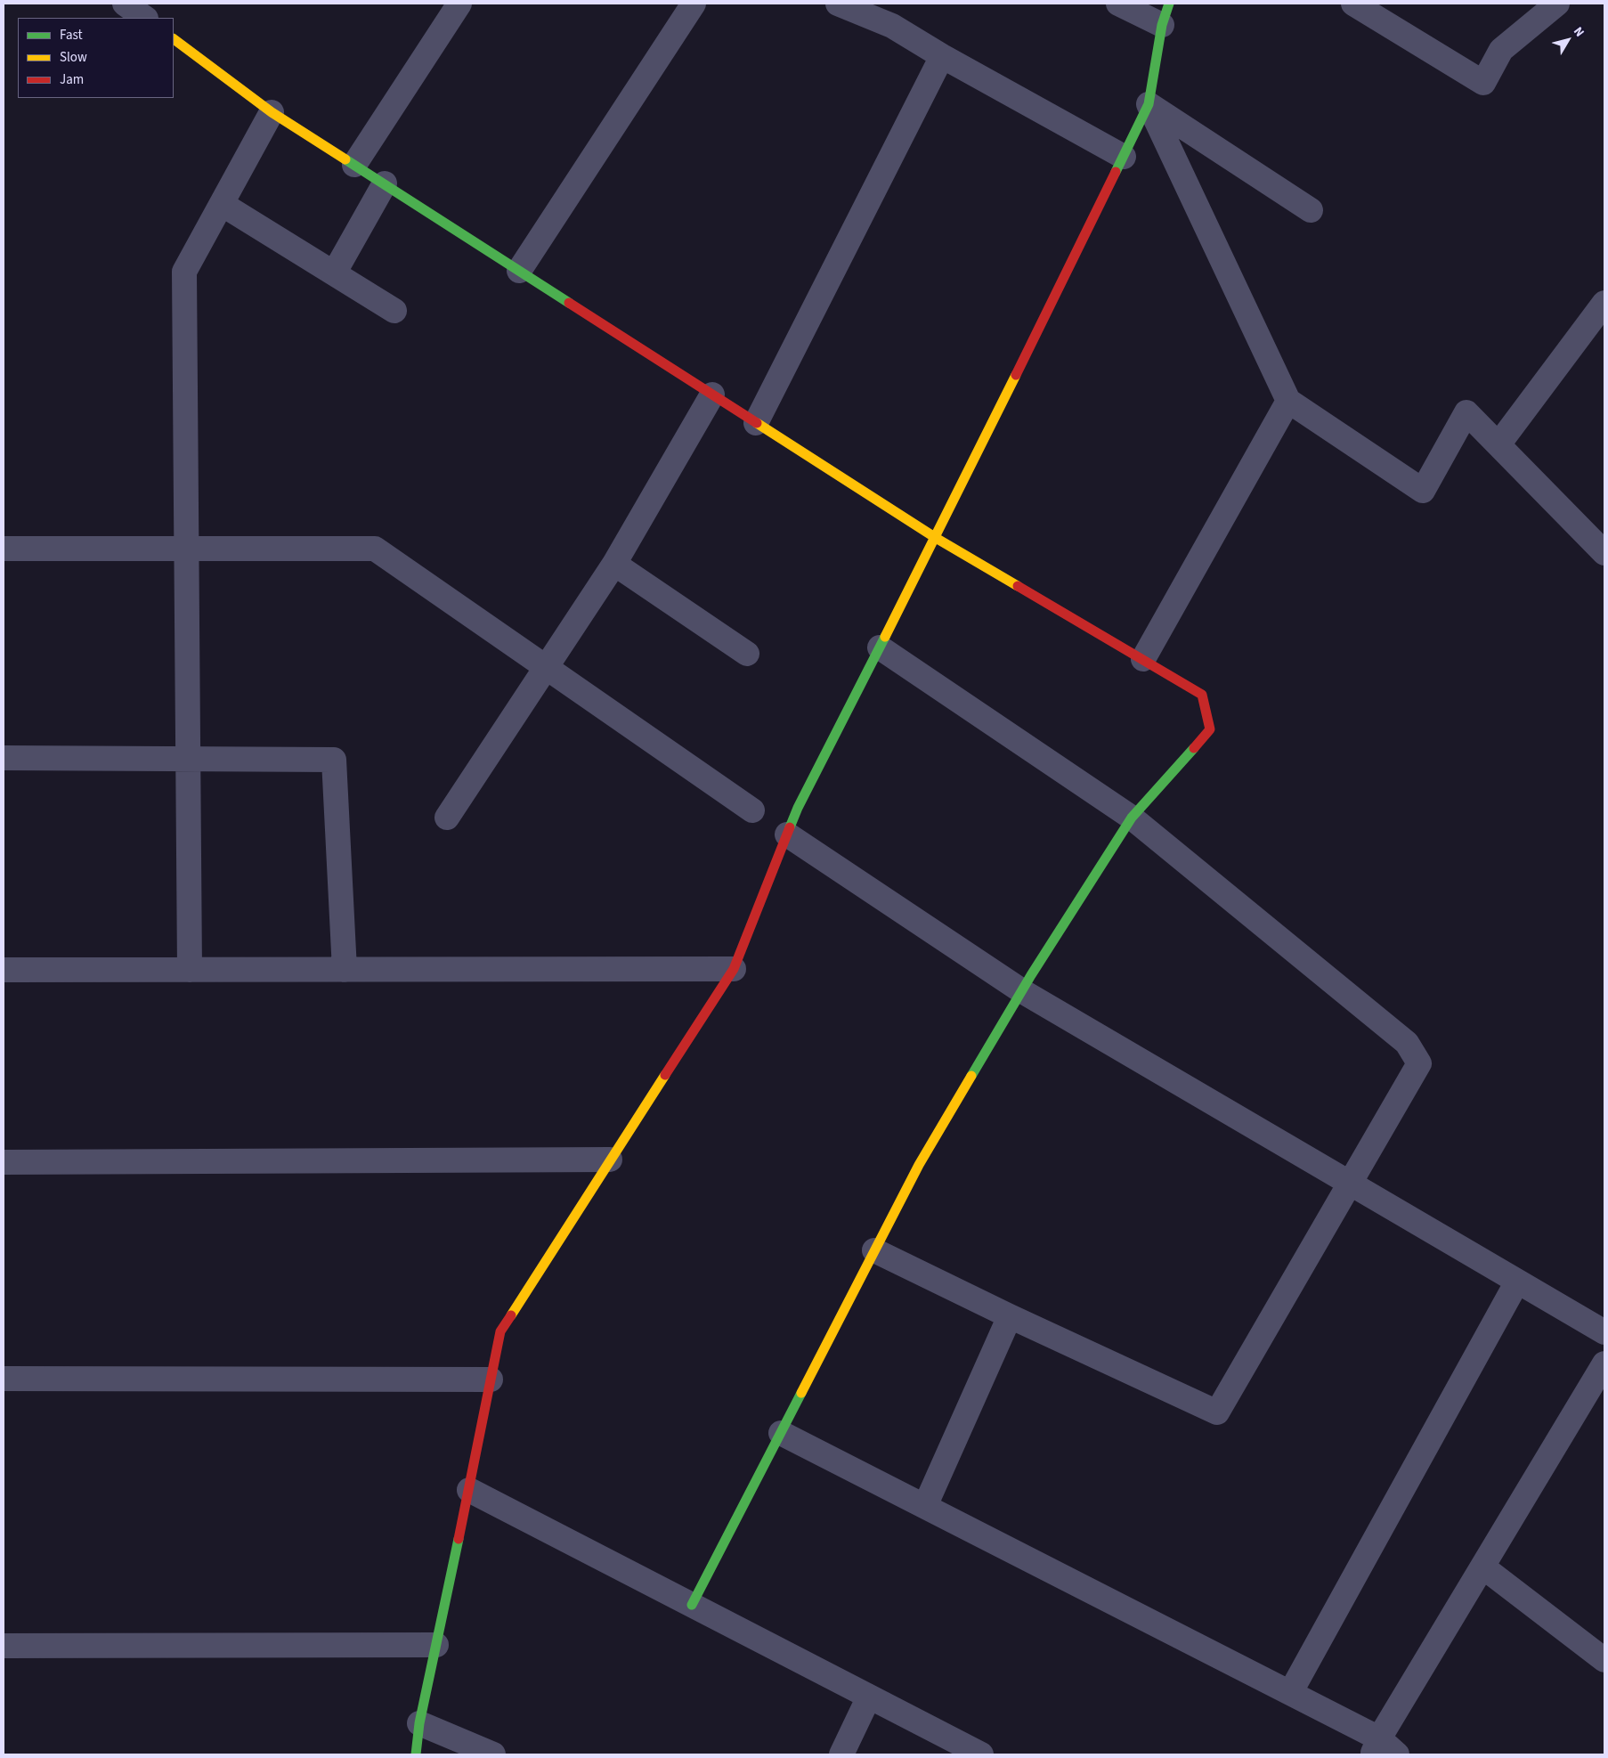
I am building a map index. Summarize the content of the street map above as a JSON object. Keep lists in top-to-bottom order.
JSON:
{
  "legend": ["Fast", "Slow", "Jam"],
  "north": "top right"
}
